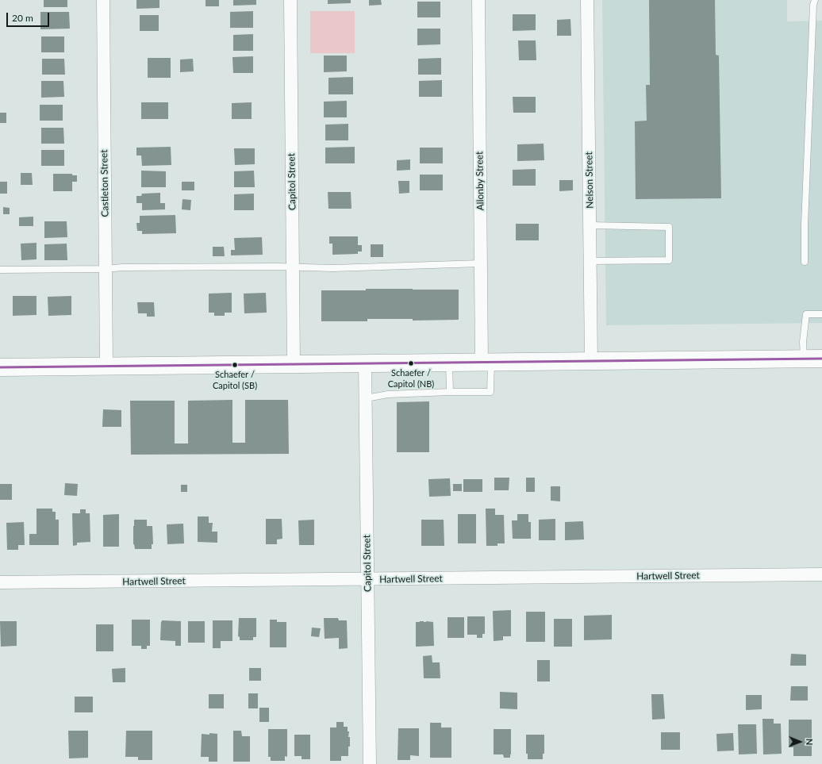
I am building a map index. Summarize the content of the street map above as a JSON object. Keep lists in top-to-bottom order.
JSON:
{
  "streets": {
    "street": [
      "Nelson Street",
      "Allonby Street",
      "Capitol Street",
      "Castleton Street",
      "Hartwell Street"
    ]
  },
  "crossings": [
    ["Capitol Street", "Hartwell Street"]
  ],
  "places": ["Schaefer / Capitol (NB)", "Schaefer / Capitol (SB)"],
  "scale_bar": "20 m",
  "north": "right"
}
